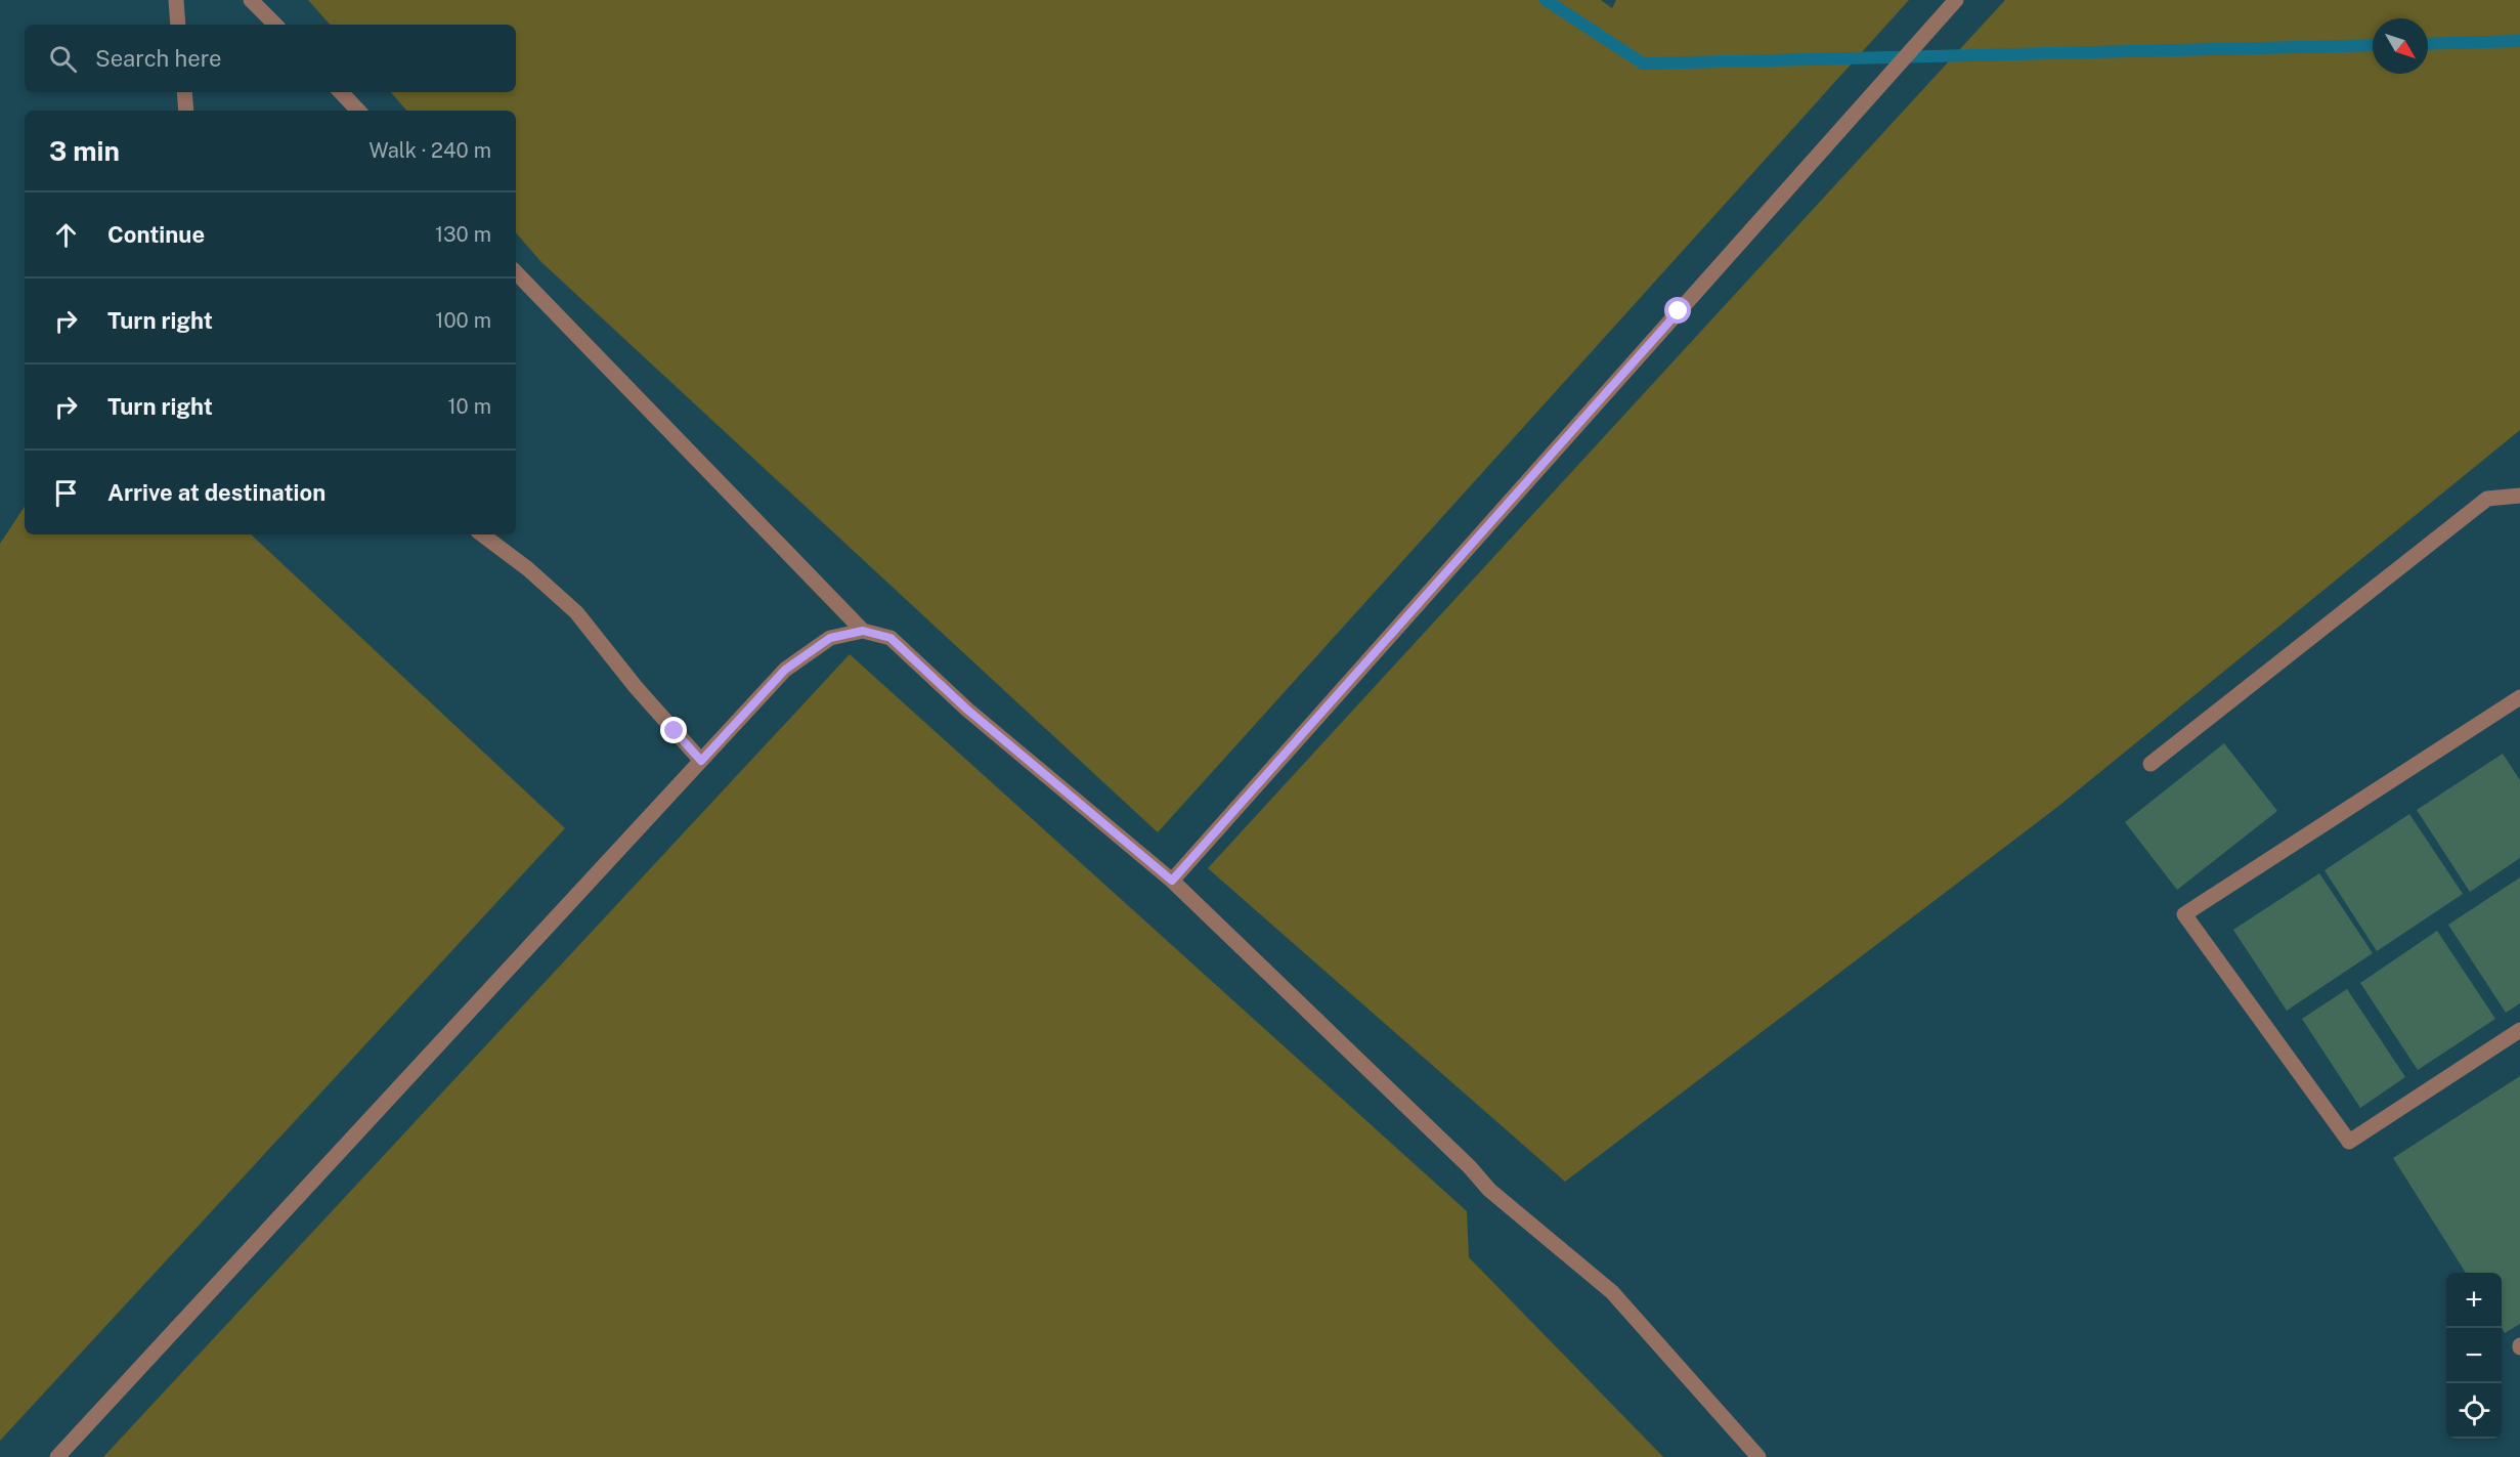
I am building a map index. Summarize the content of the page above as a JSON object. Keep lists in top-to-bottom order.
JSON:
{
  "north": "bottom right",
  "page": {
    "search": "Search here",
    "heading": ["3 min", "Walk · 240 m"],
    "list": [
      ["Continue", "130 m"],
      ["Turn right", "100 m"],
      ["Turn right", "10 m"],
      "Arrive at destination"
    ],
    "map_buttons": ["+", "−"]
  }
}
